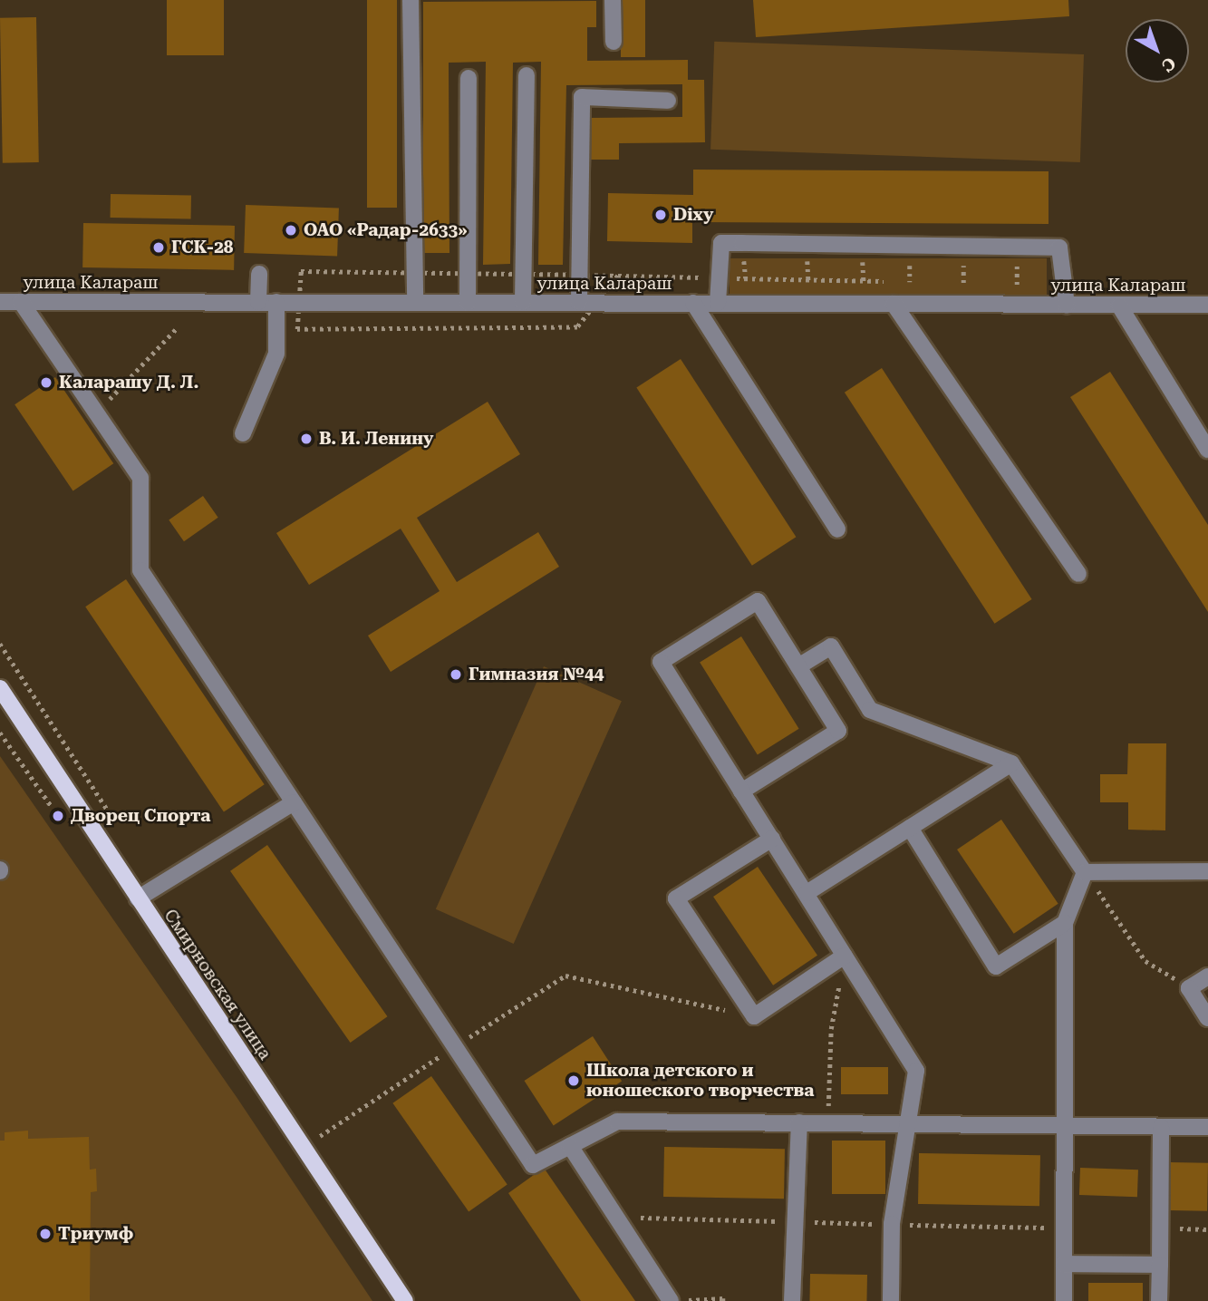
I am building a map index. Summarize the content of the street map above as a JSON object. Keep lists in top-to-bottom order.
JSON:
{
  "streets": {
    "main road": ["Смирновская улица"],
    "street": ["улица Калараш"]
  },
  "places": [
    "Dixy",
    "ОАО «Радар-2633»",
    "ГСК-28",
    "Каларашу Д. Л.",
    "В. И. Ленину",
    "Гимназия №44",
    "Дворец Спорта",
    "Школа детского и юношеского творчества",
    "Триумф"
  ],
  "north": "bottom right"
}
